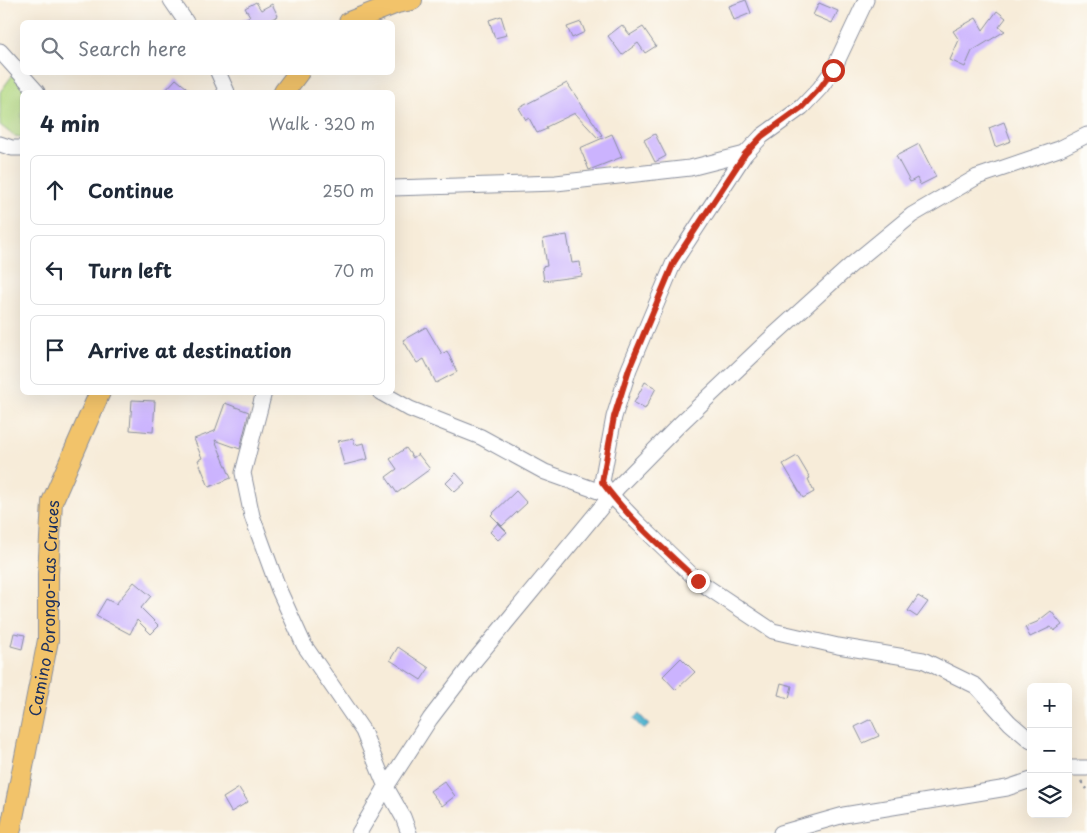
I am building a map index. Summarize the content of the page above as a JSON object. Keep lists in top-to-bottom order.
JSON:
{
  "streets": {
    "main road": ["Camino Porongo-Las Cruces"]
  },
  "page": {
    "search": "Search here",
    "heading": ["4 min", "Walk · 320 m"],
    "list": [
      ["Continue", "250 m"],
      ["Turn left", "70 m"],
      "Arrive at destination"
    ],
    "map_buttons": ["+", "−"]
  }
}
